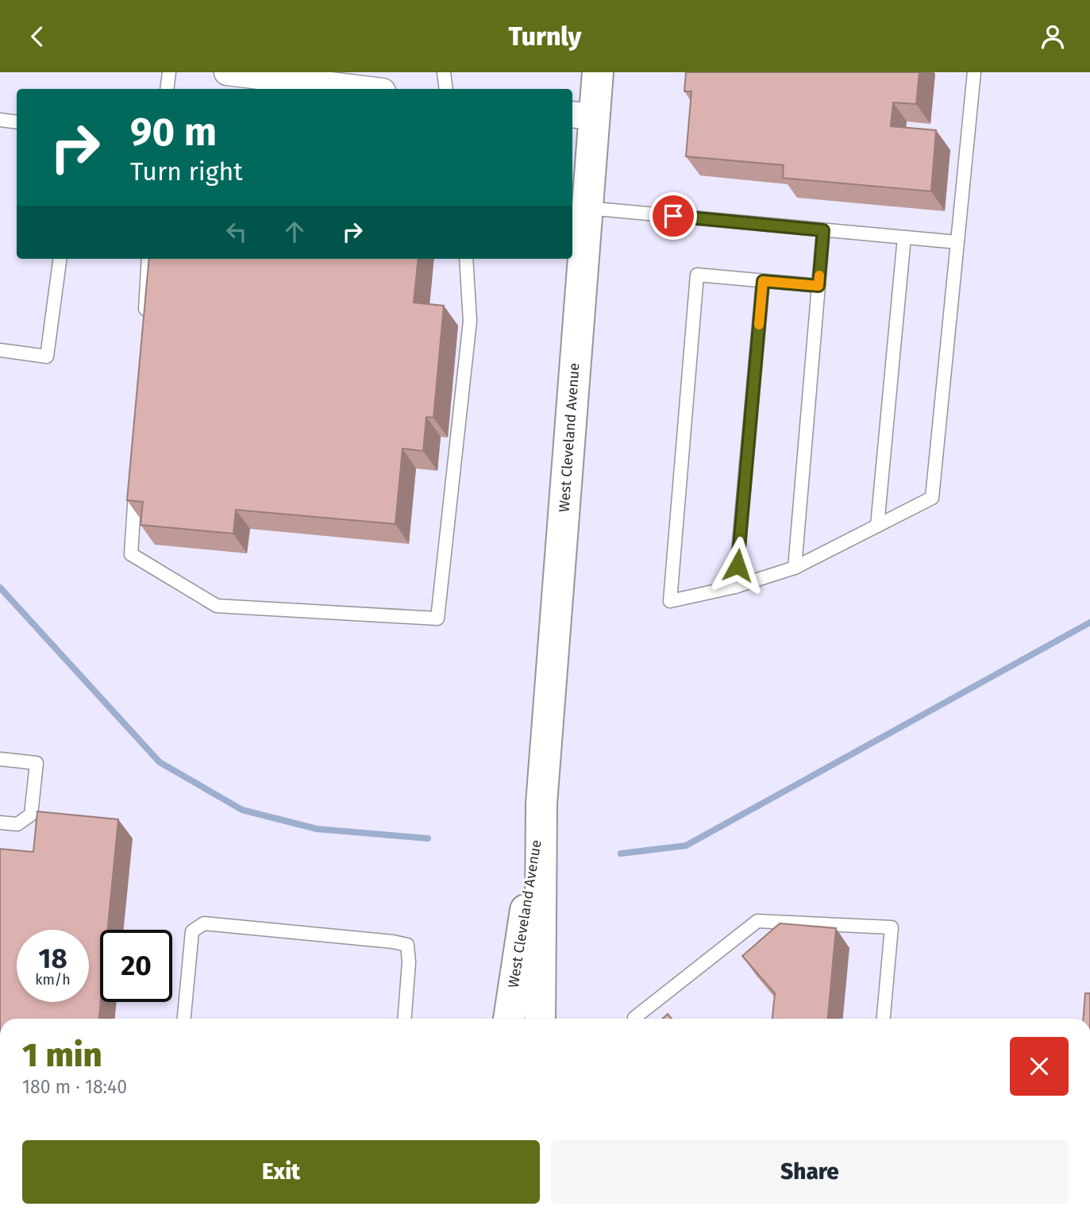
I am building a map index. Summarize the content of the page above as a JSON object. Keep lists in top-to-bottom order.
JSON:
{
  "streets": {
    "main road": ["West Cleveland Avenue"]
  },
  "page": {
    "header": "Turnly",
    "turn": ["90 m", "Turn right"],
    "speed": "18 km/h",
    "limit": "20",
    "heading": ["1 min", "180 m · 18:40"],
    "buttons": ["Exit", "Share"]
  }
}
